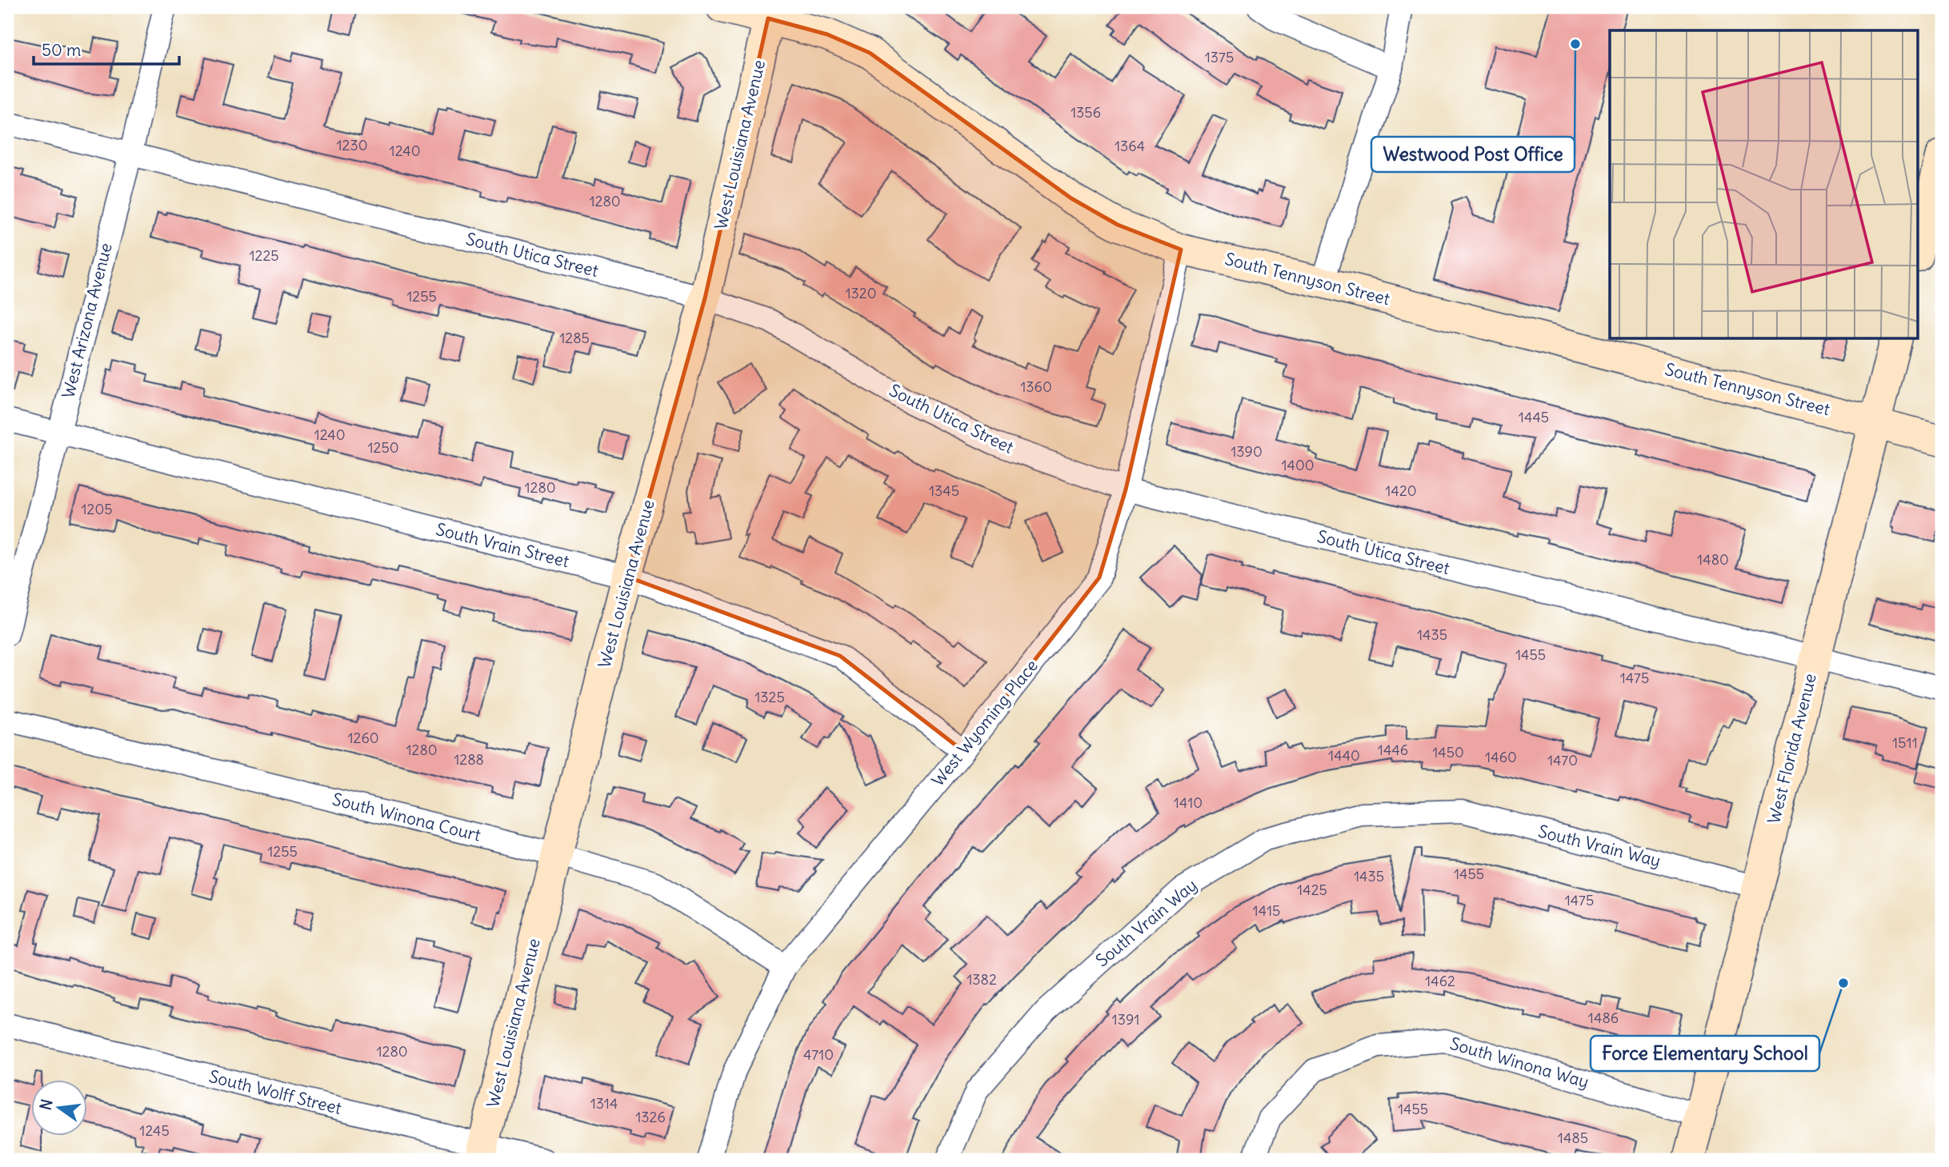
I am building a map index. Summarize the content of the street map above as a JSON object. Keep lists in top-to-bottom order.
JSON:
{
  "streets": {
    "street": [
      "West Louisiana Avenue",
      "South Utica Street",
      "South Tennyson Street",
      "West Arizona Avenue",
      "South Vrain Street",
      "West Wyoming Place",
      "West Florida Avenue",
      "South Winona Court",
      "South Vrain Way",
      "South Winona Way",
      "South Wolff Street"
    ]
  },
  "crossings": [
    ["West Louisiana Avenue", "South Utica Street"],
    ["West Louisiana Avenue", "South Tennyson Street"],
    ["West Louisiana Avenue", "South Vrain Street"],
    ["West Louisiana Avenue", "South Winona Court"],
    ["West Louisiana Avenue", "South Wolff Street"],
    ["South Utica Street", "West Arizona Avenue"],
    ["South Utica Street", "West Wyoming Place"],
    ["South Utica Street", "West Florida Avenue"],
    ["South Tennyson Street", "West Wyoming Place"],
    ["South Tennyson Street", "West Florida Avenue"],
    ["West Arizona Avenue", "South Vrain Street"],
    ["South Vrain Street", "West Wyoming Place"],
    ["West Wyoming Place", "South Winona Court"],
    ["West Florida Avenue", "South Vrain Way"],
    ["West Florida Avenue", "South Winona Way"]
  ],
  "places": ["Westwood Post Office", "Force Elementary School"],
  "house_numbers": [
    "1375",
    "1356",
    "1230",
    "1364",
    "1240",
    "1280",
    "1225",
    "1320",
    "1255",
    "1285",
    "1360",
    "1445",
    "1240",
    "1250",
    "1390",
    "1400",
    "1280",
    "1345",
    "1420",
    "1205",
    "1480",
    "1435",
    "1455",
    "1475",
    "1325",
    "1260",
    "1511",
    "1280",
    "1446",
    "1450",
    "1440",
    "1460",
    "1288",
    "1470",
    "1410",
    "1255",
    "1455",
    "1435",
    "1425",
    "1475",
    "1415",
    "1382",
    "1462",
    "1486",
    "1391",
    "1280",
    "4710",
    "1314",
    "1455",
    "1326",
    "1245",
    "1485"
  ],
  "scale_bar": "50 m",
  "north": "left"
}
